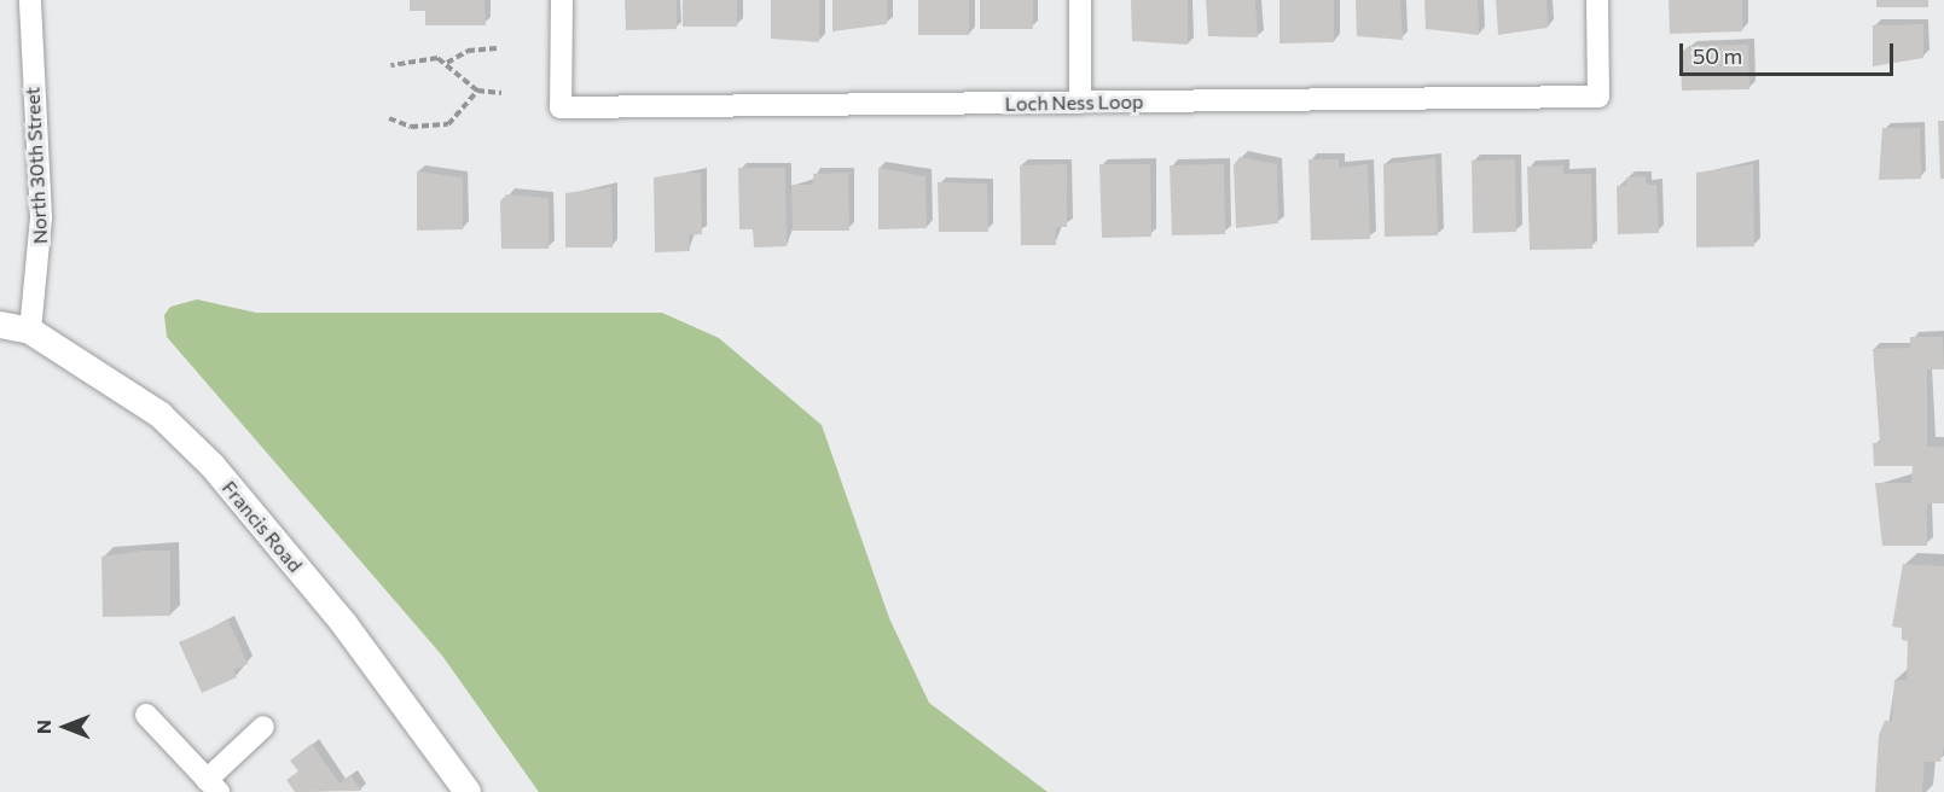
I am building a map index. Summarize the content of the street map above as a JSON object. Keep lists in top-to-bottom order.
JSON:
{
  "streets": {
    "street": ["Loch Ness Loop", "North 30th Street", "Francis Road"]
  },
  "crossings": [
    ["North 30th Street", "Francis Road"]
  ],
  "scale_bar": "50 m",
  "north": "left"
}
